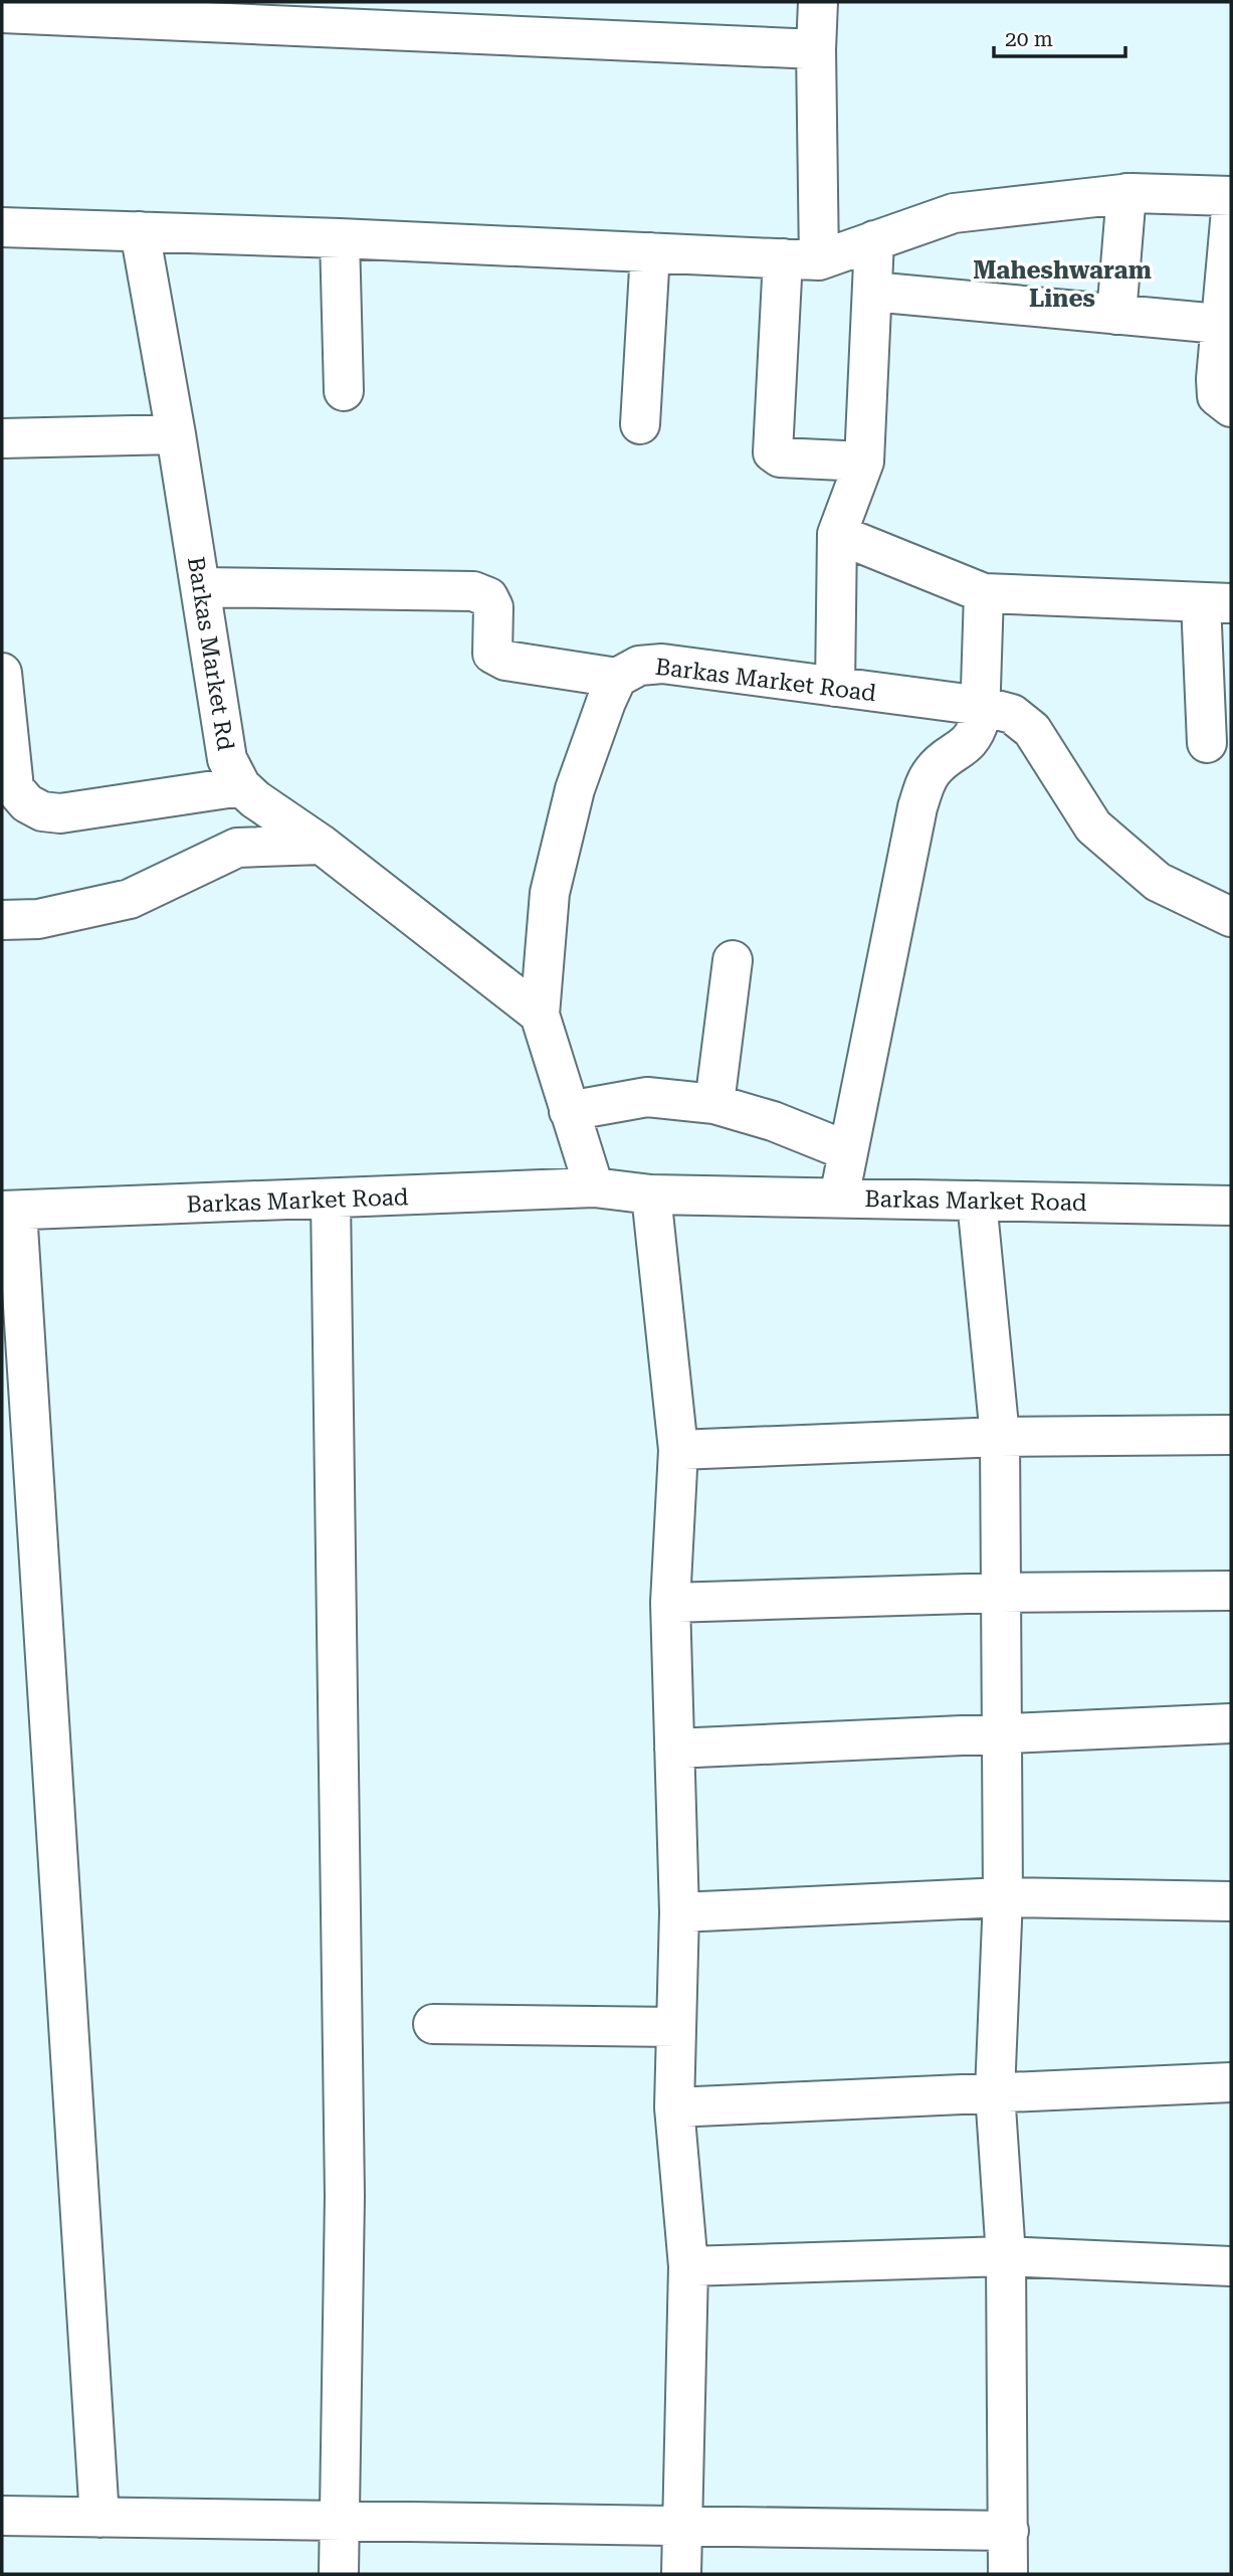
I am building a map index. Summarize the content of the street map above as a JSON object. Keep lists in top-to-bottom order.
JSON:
{
  "streets": {
    "street": ["Barkas Market Rd", "Barkas Market Road"]
  },
  "districts": ["Maheshwaram Lines"],
  "scale_bar": "20 m"
}
